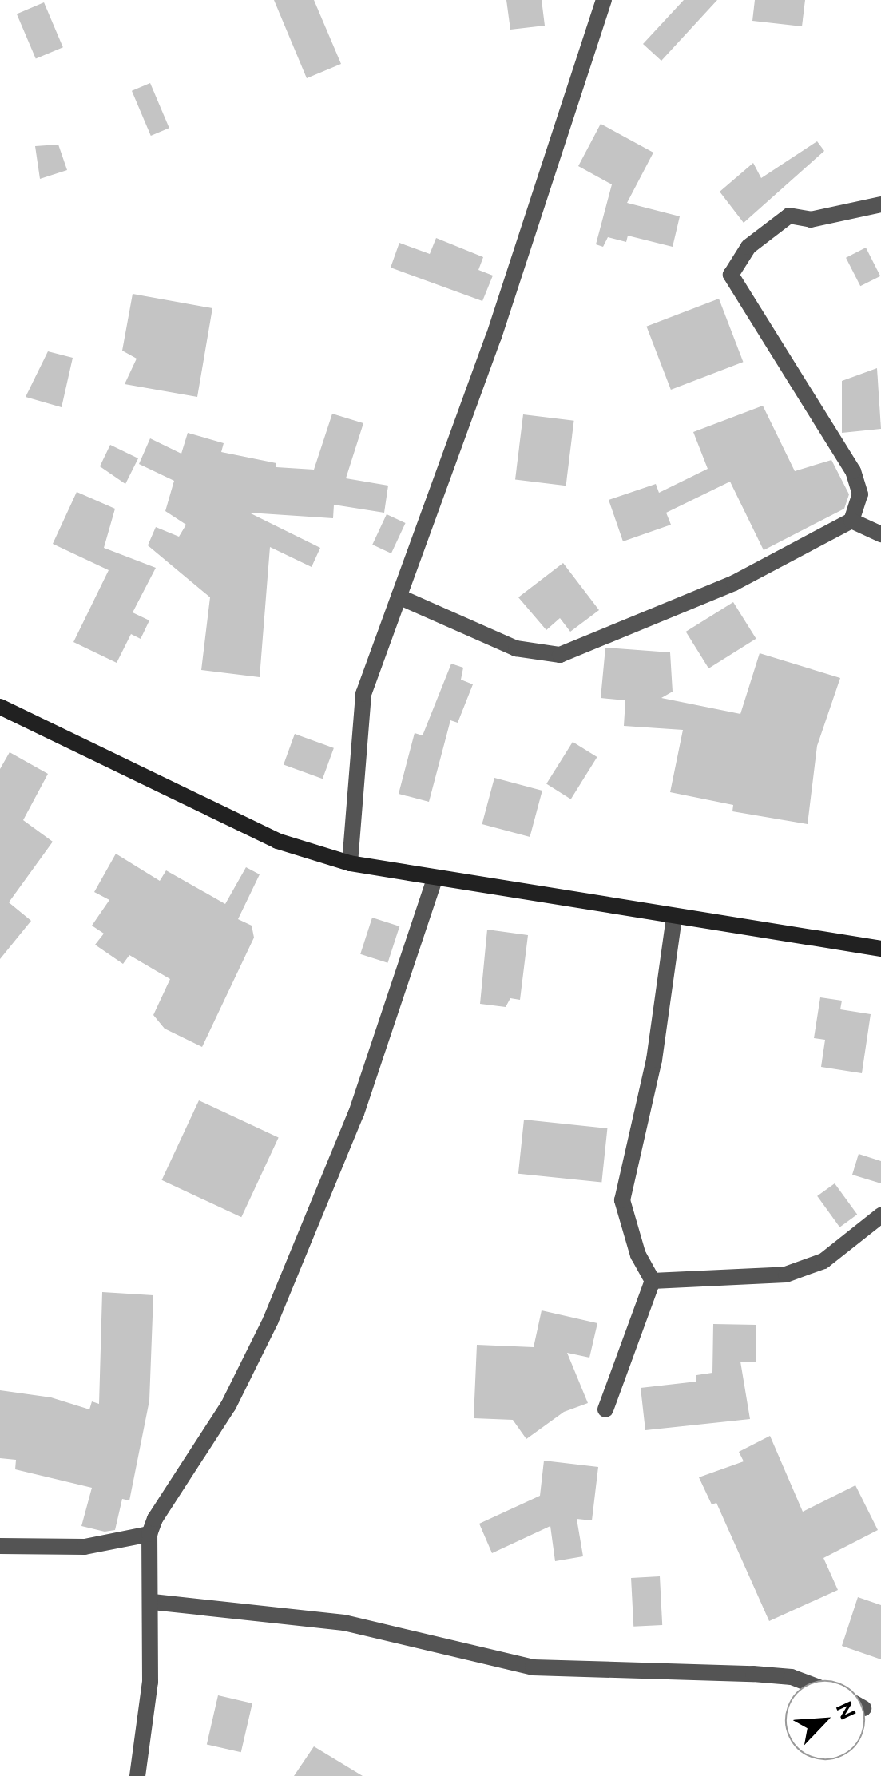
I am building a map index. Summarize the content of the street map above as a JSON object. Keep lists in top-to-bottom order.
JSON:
{
  "north": "top right"
}
